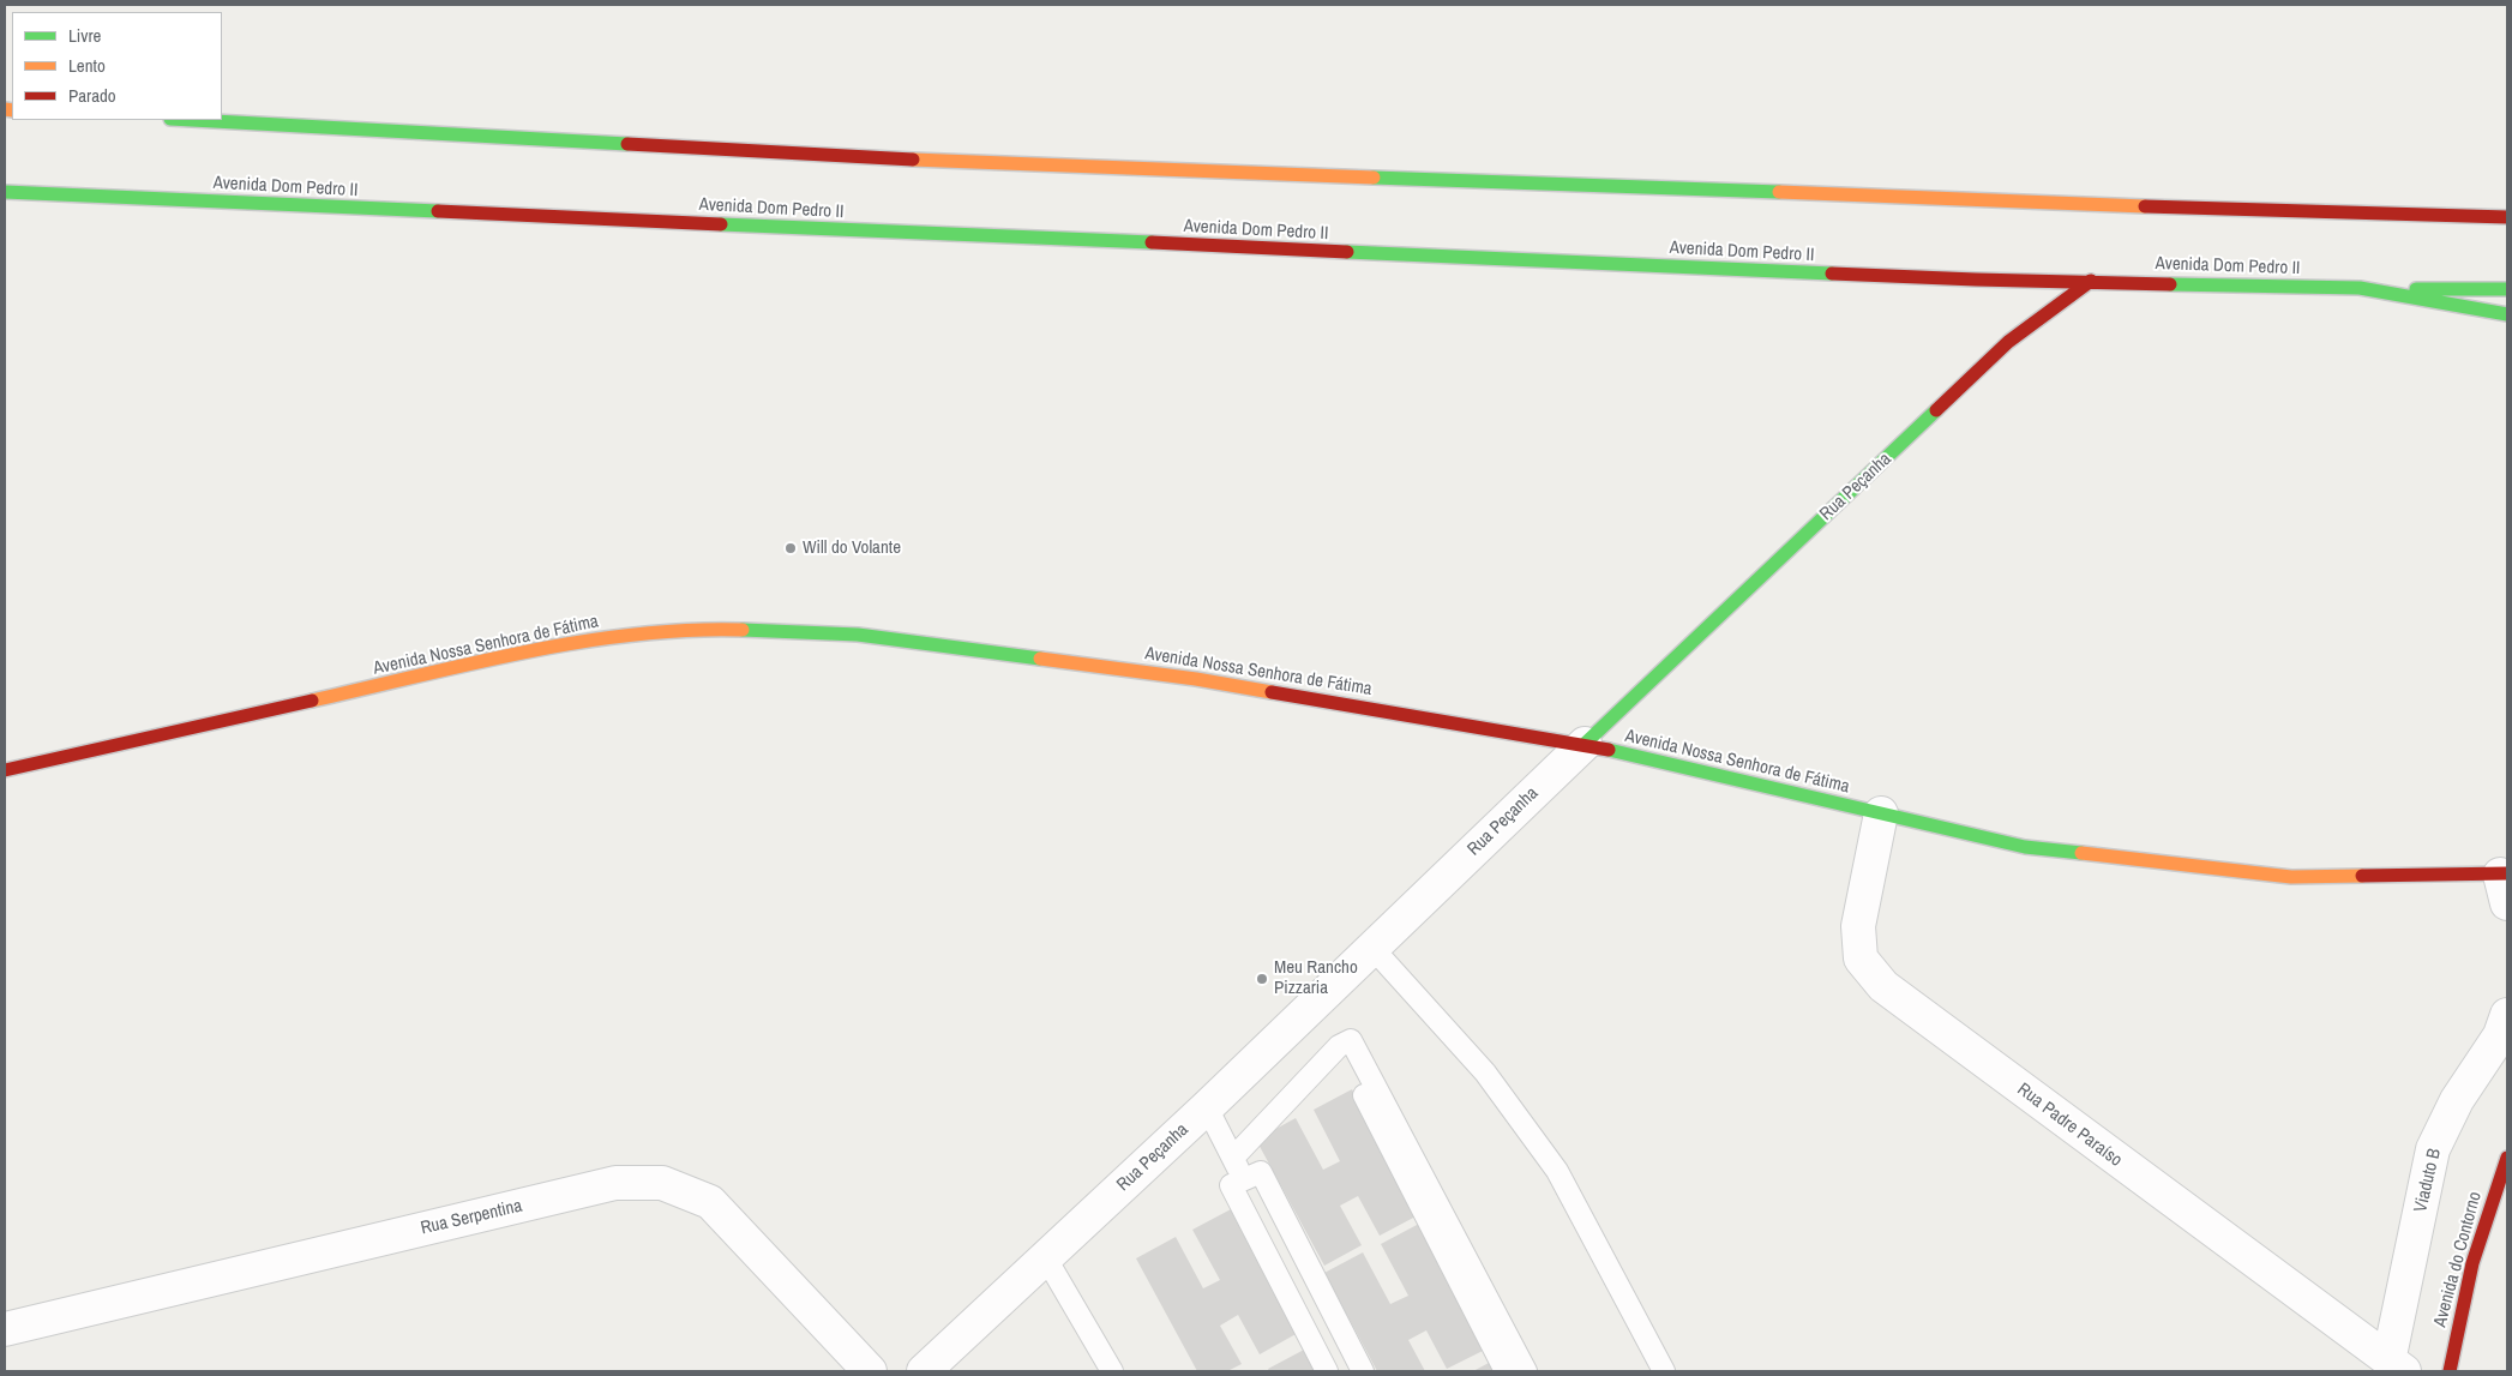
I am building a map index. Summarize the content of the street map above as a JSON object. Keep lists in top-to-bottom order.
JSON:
{
  "streets": {
    "main road": [
      "Avenida Dom Pedro II",
      "Rua Peçanha",
      "Avenida Nossa Senhora de Fátima",
      "Avenida do Contorno"
    ],
    "street": ["Rua Padre Paraíso", "Viaduto B", "Rua Serpentina"]
  },
  "crossings": [
    ["Avenida Dom Pedro II", "Rua Peçanha"],
    ["Rua Peçanha", "Avenida Nossa Senhora de Fátima"],
    ["Avenida Nossa Senhora de Fátima", "Rua Padre Paraíso"],
    ["Rua Padre Paraíso", "Viaduto B"]
  ],
  "places": ["Will do Volante", "Meu Rancho Pizzaria"],
  "legend": ["Livre", "Lento", "Parado"]
}
